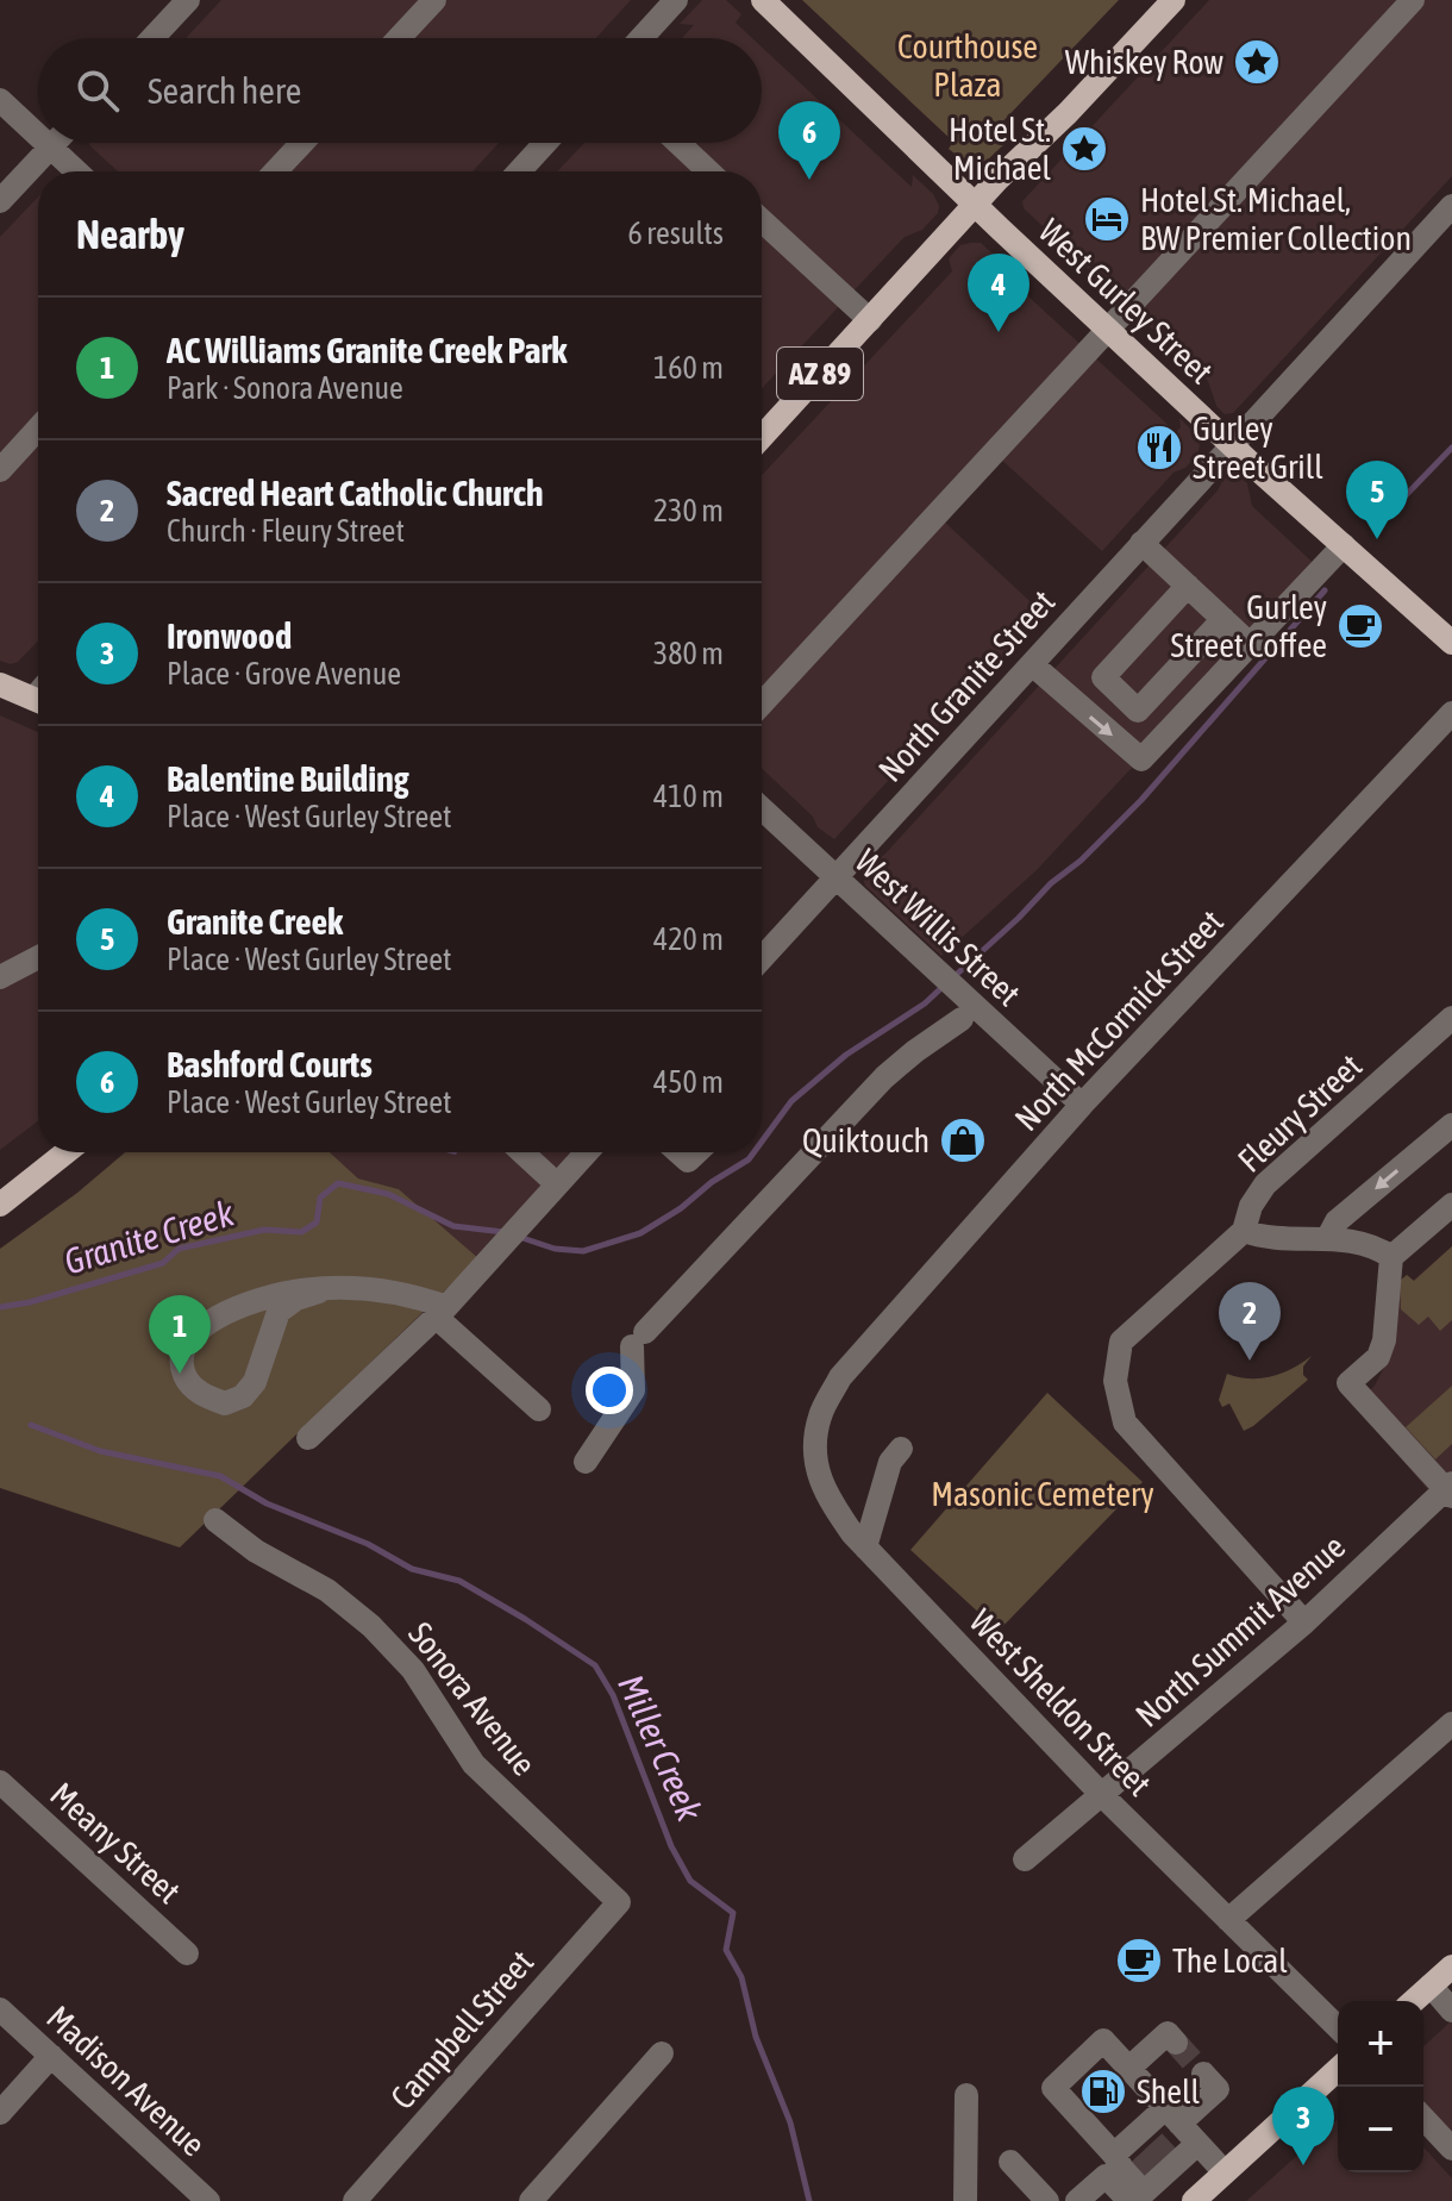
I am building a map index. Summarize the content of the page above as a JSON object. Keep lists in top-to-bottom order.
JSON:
{
  "streets": {
    "main road": ["West Gurley Street", "AZ 89"],
    "street": [
      "North Granite Street",
      "West Willis Street",
      "North McCormick Street",
      "Fleury Street",
      "North Summit Avenue",
      "Sonora Avenue",
      "West Sheldon Street",
      "Meany Street",
      "Campbell Street",
      "Madison Avenue"
    ]
  },
  "crossings": [
    ["West Gurley Street", "AZ 89"],
    ["West Gurley Street", "North Granite Street"],
    ["North Granite Street", "West Willis Street"],
    ["West Willis Street", "North McCormick Street"],
    ["North McCormick Street", "West Sheldon Street"],
    ["Fleury Street", "North Summit Avenue"],
    ["North Summit Avenue", "West Sheldon Street"],
    ["Sonora Avenue", "Campbell Street"]
  ],
  "water": ["Granite Creek", "Miller Creek"],
  "parks": ["Courthouse Plaza", "Masonic Cemetery"],
  "places": {
    "place": ["Whiskey Row", "Hotel St. Michael"],
    "hotel": ["Hotel St. Michael, BW Premier Collection"],
    "restaurant": ["Gurley Street Grill"],
    "cafe": ["Gurley Street Coffee", "The Local"],
    "shop": ["Quiktouch"],
    "fuel station": ["Shell"]
  },
  "page": {
    "search": "Search here",
    "pins": [
      "6",
      "4",
      "5",
      "2",
      "1",
      "3"
    ],
    "heading": ["Nearby", "6 results"],
    "list": [
      {
        "mark": "1",
        "name": "AC Williams Granite Creek Park",
        "note": "Park · Sonora Avenue",
        "value": "160 m"
      },
      {
        "mark": "2",
        "name": "Sacred Heart Catholic Church",
        "note": "Church · Fleury Street",
        "value": "230 m"
      },
      {
        "mark": "3",
        "name": "Ironwood",
        "note": "Place · Grove Avenue",
        "value": "380 m"
      },
      {
        "mark": "4",
        "name": "Balentine Building",
        "note": "Place · West Gurley Street",
        "value": "410 m"
      },
      {
        "mark": "5",
        "name": "Granite Creek",
        "note": "Place · West Gurley Street",
        "value": "420 m"
      },
      {
        "mark": "6",
        "name": "Bashford Courts",
        "note": "Place · West Gurley Street",
        "value": "450 m"
      }
    ],
    "map_buttons": ["+", "−"]
  }
}
